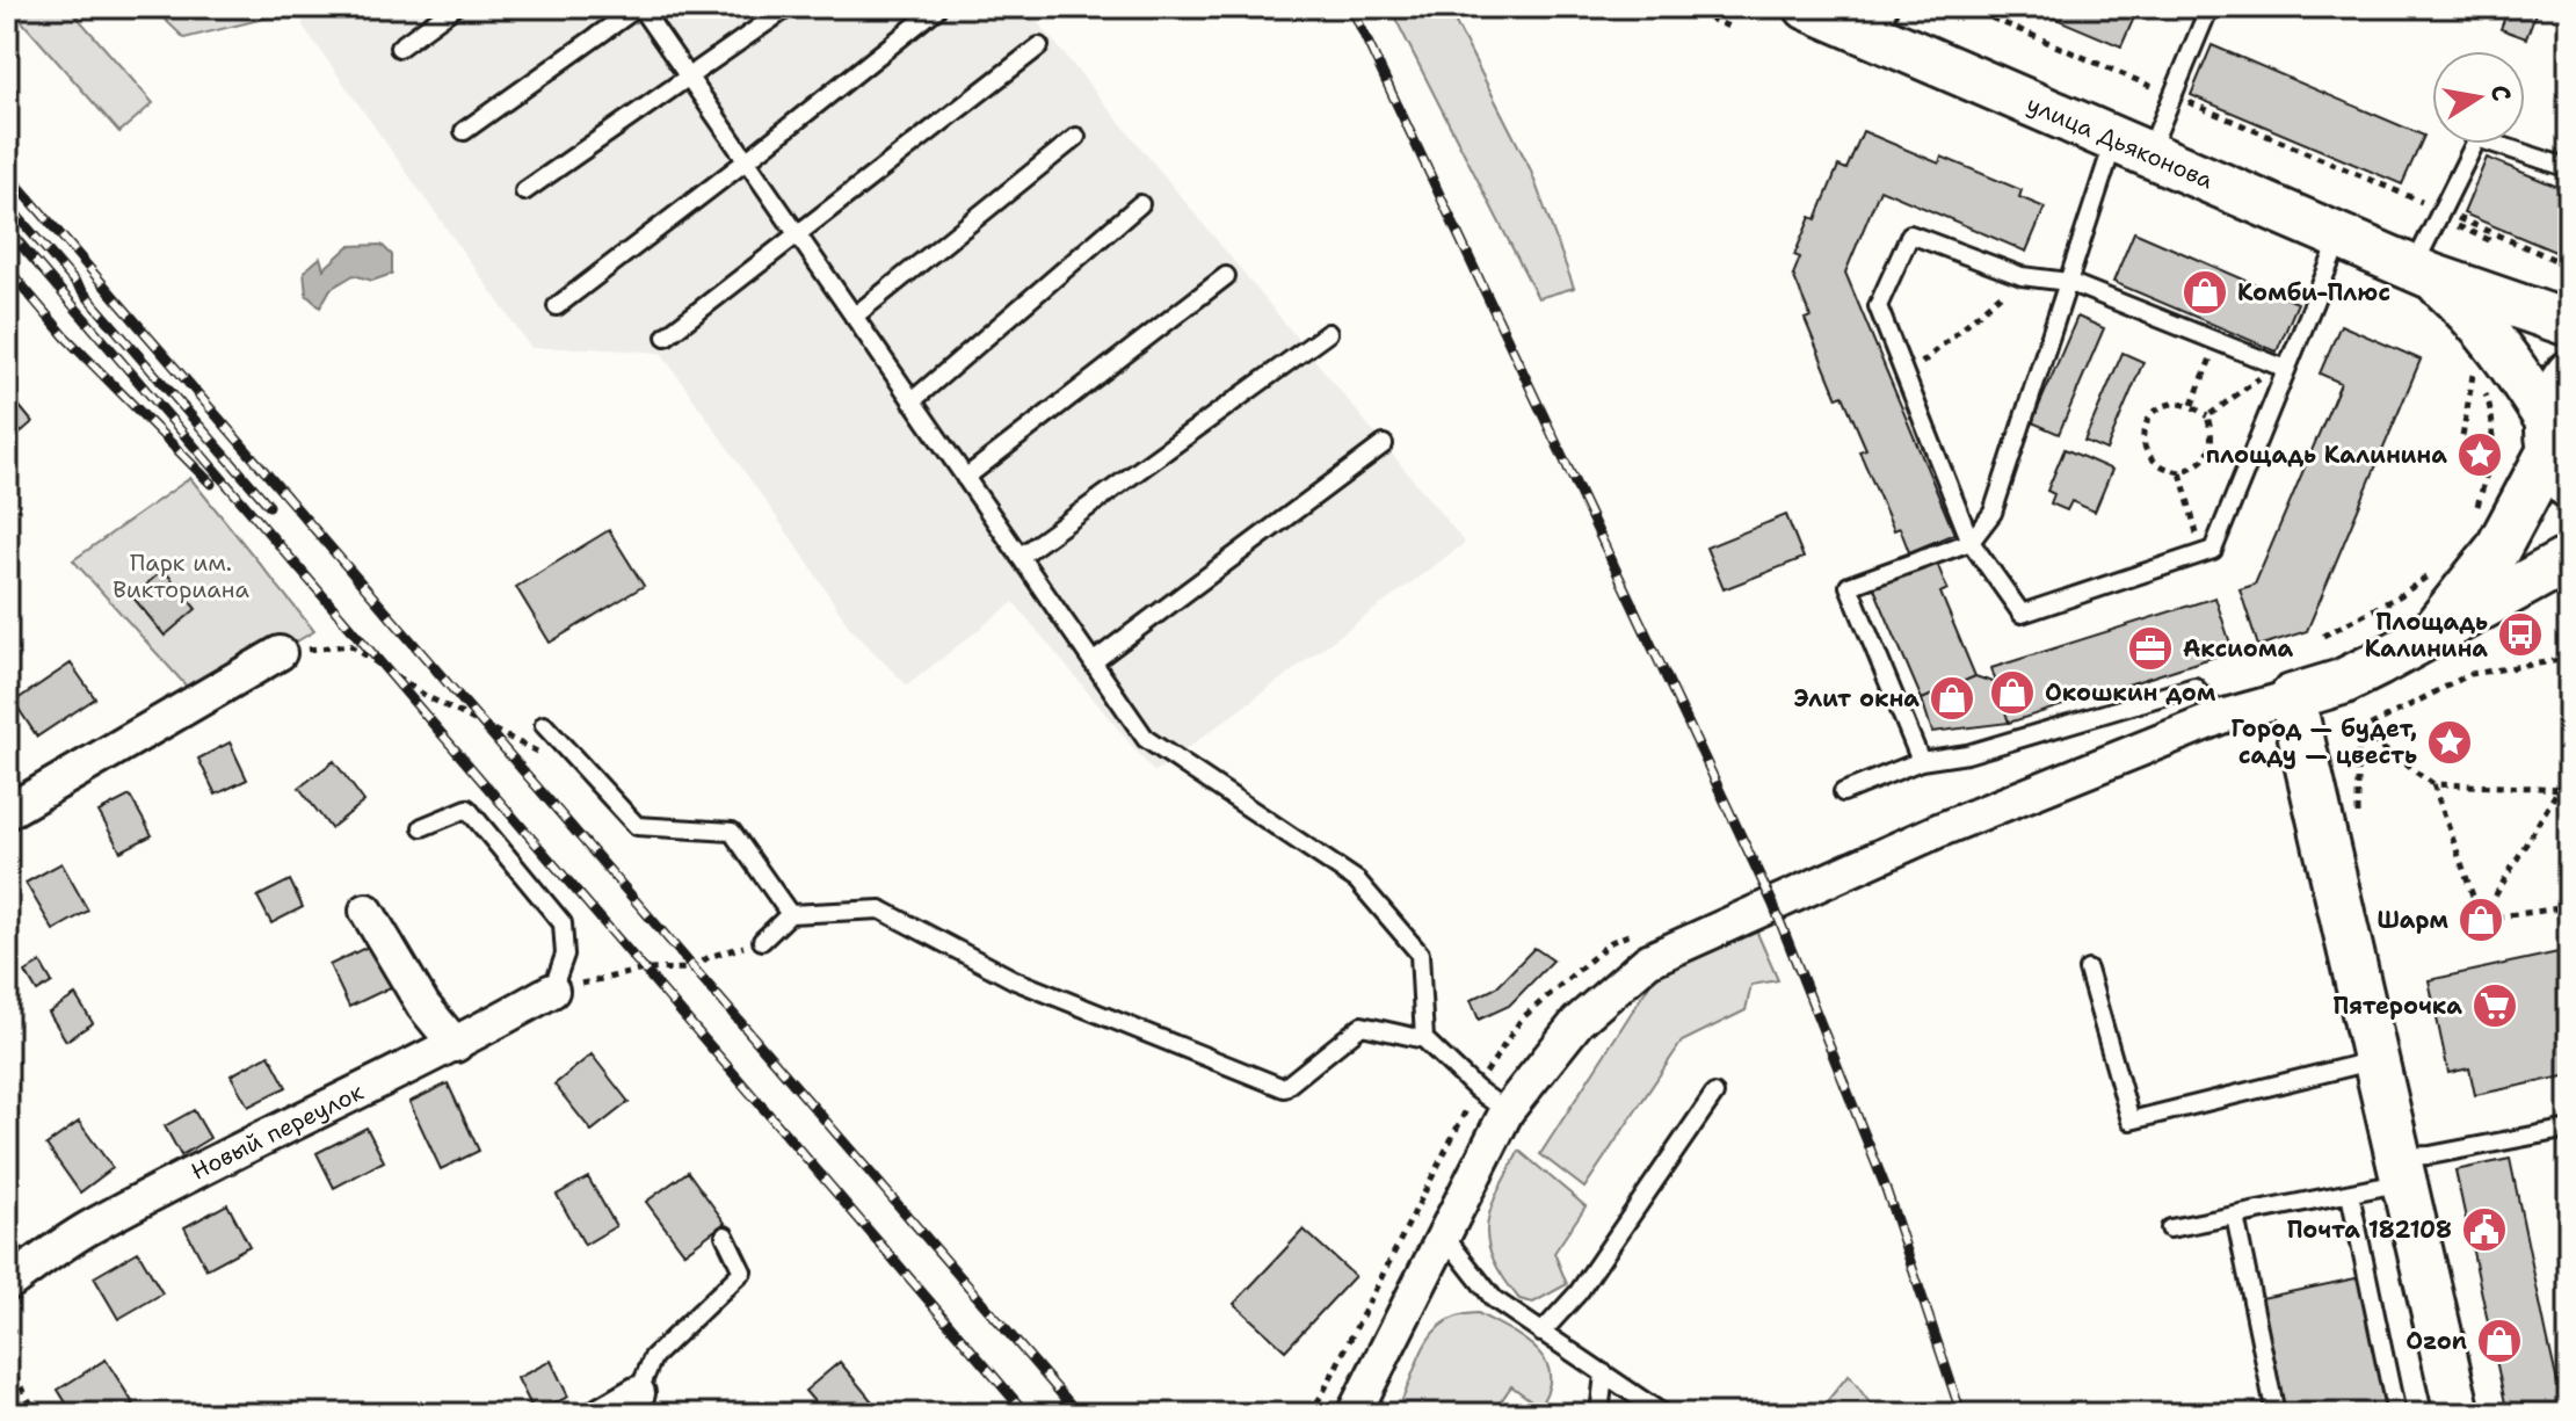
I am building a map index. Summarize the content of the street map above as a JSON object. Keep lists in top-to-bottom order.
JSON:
{
  "streets": {
    "main road": ["улица Дьяконова"],
    "street": ["Новый переулок"]
  },
  "parks": ["Парк им. Викториана"],
  "places": {
    "shop": [
      "Комби-Плюс",
      "Окошкин дом",
      "Элит окна",
      "Шарм",
      "Ozon"
    ],
    "place": ["площадь Калинина", "Город — будет, саду — цвесть"],
    "bus stop": ["Площадь Калинина"],
    "office": ["Аксиома"],
    "supermarket": ["Пятерочка"],
    "public building": ["Почта 182108"]
  },
  "north": "right"
}
